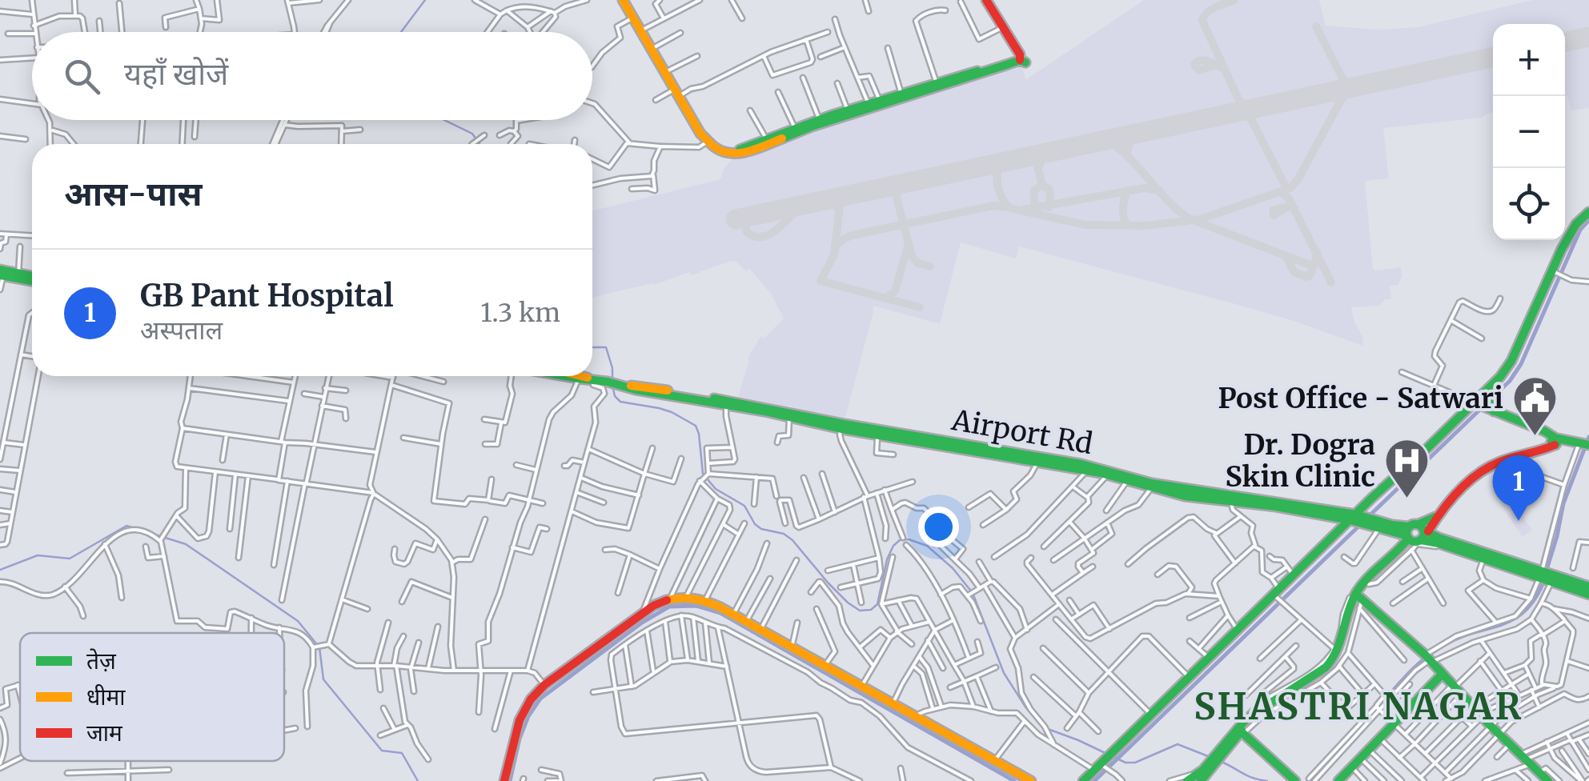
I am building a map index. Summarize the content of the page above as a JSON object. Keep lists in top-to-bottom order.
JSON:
{
  "streets": {
    "main road": ["Airport Rd"]
  },
  "districts": ["SHASTRI NAGAR"],
  "places": {
    "public building": ["Post Office - Satwari"],
    "hospital": ["Dr. Dogra Skin Clinic"]
  },
  "legend": ["तेज़", "धीमा", "जाम"],
  "page": {
    "map_buttons": ["+", "−"],
    "search": "यहाँ खोजें",
    "heading": "आस-पास",
    "list": [
      {
        "mark": "1",
        "name": "GB Pant Hospital",
        "note": "अस्पताल",
        "value": "1.3 km"
      }
    ],
    "pins": "1"
  }
}
